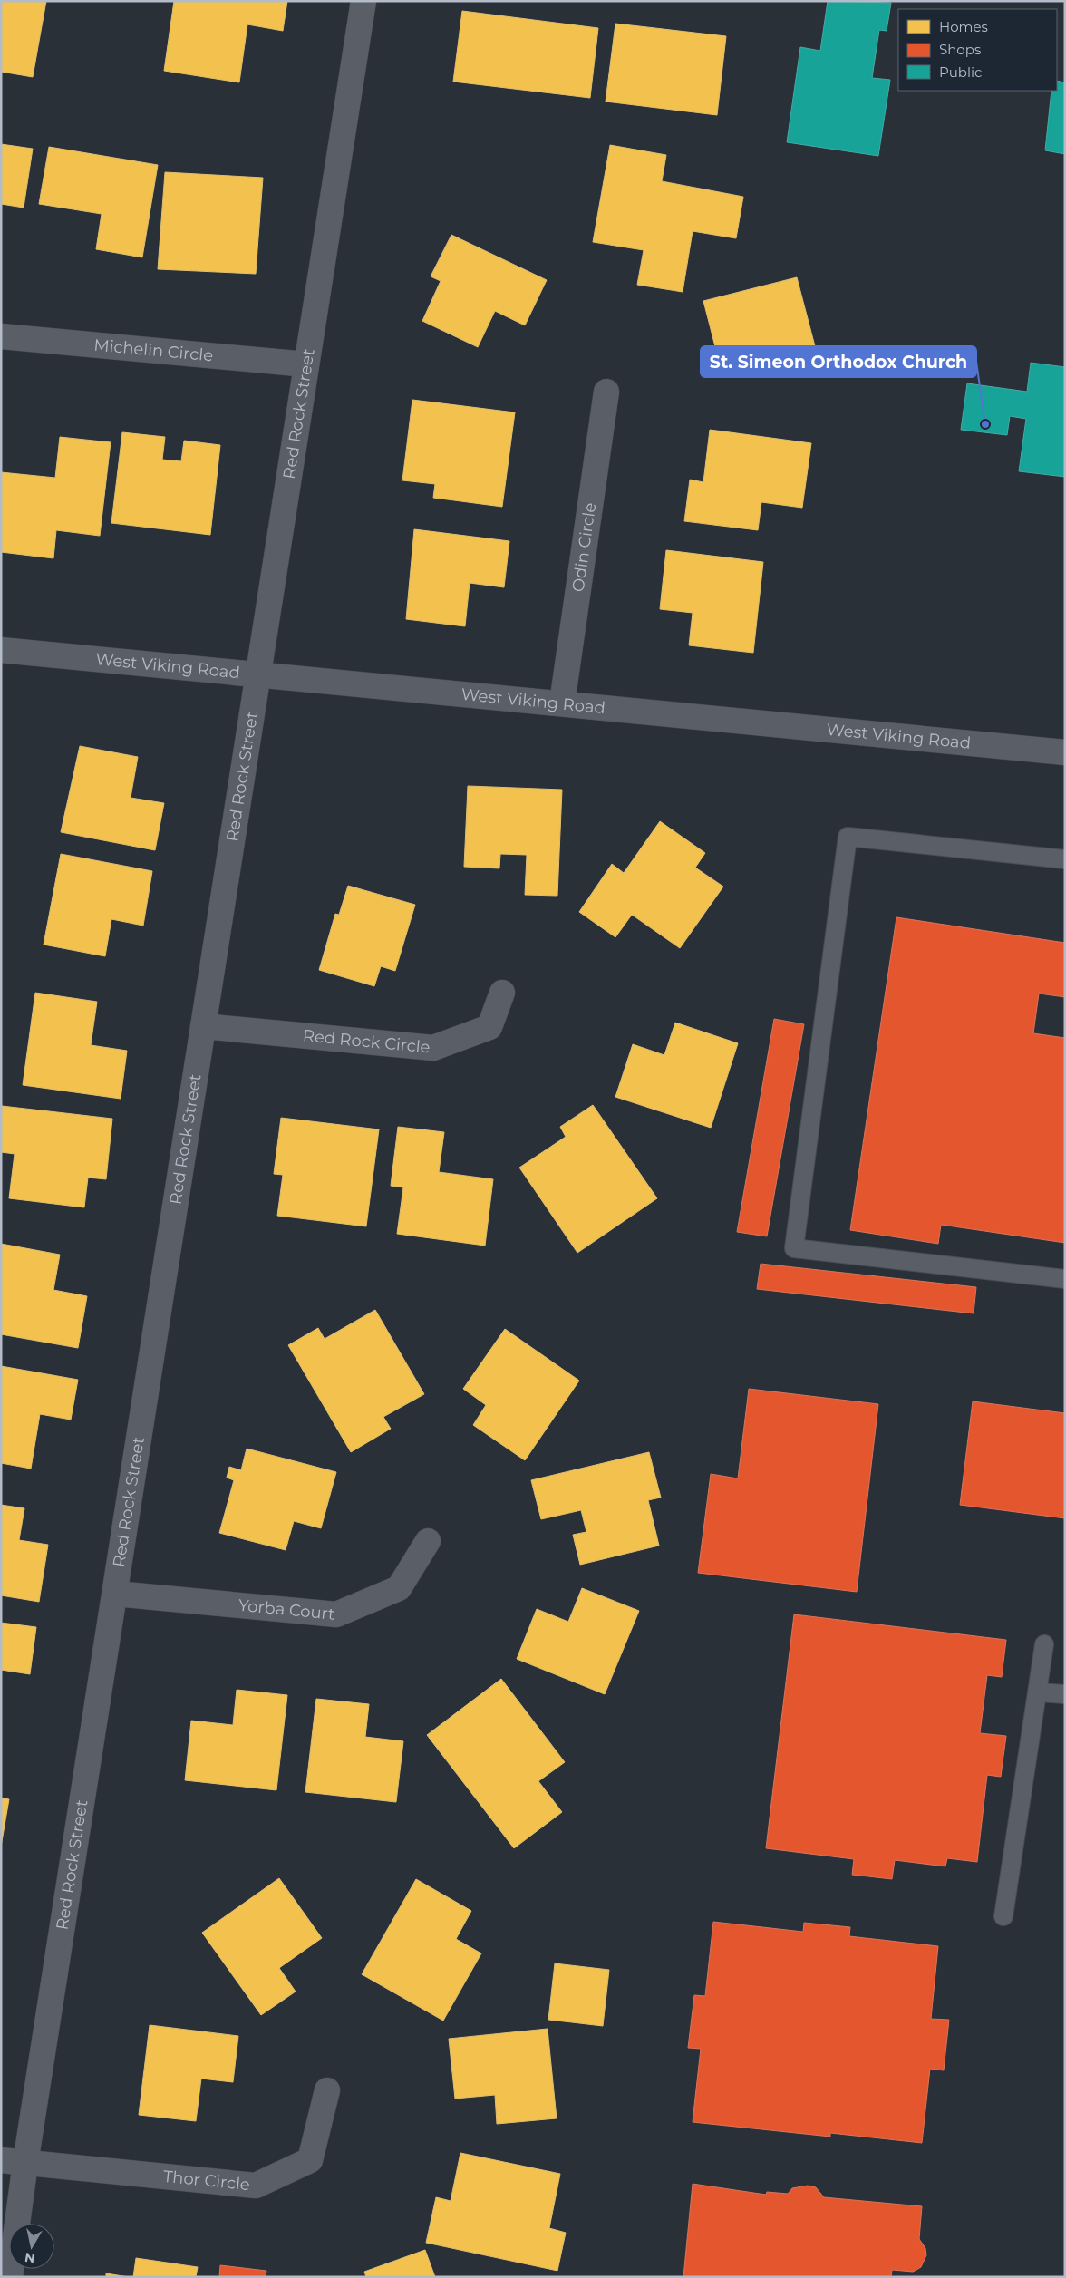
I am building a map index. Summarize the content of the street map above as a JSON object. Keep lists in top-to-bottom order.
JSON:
{
  "streets": {
    "street": [
      "Michelin Circle",
      "Red Rock Street",
      "Odin Circle",
      "West Viking Road",
      "Red Rock Circle",
      "Yorba Court",
      "Thor Circle"
    ]
  },
  "crossings": [
    ["Michelin Circle", "Red Rock Street"],
    ["Red Rock Street", "West Viking Road"],
    ["Red Rock Street", "Red Rock Circle"],
    ["Red Rock Street", "Yorba Court"],
    ["Red Rock Street", "Thor Circle"],
    ["Odin Circle", "West Viking Road"]
  ],
  "places": ["St. Simeon Orthodox Church"],
  "legend": ["Homes", "Shops", "Public"],
  "north": "bottom"
}
